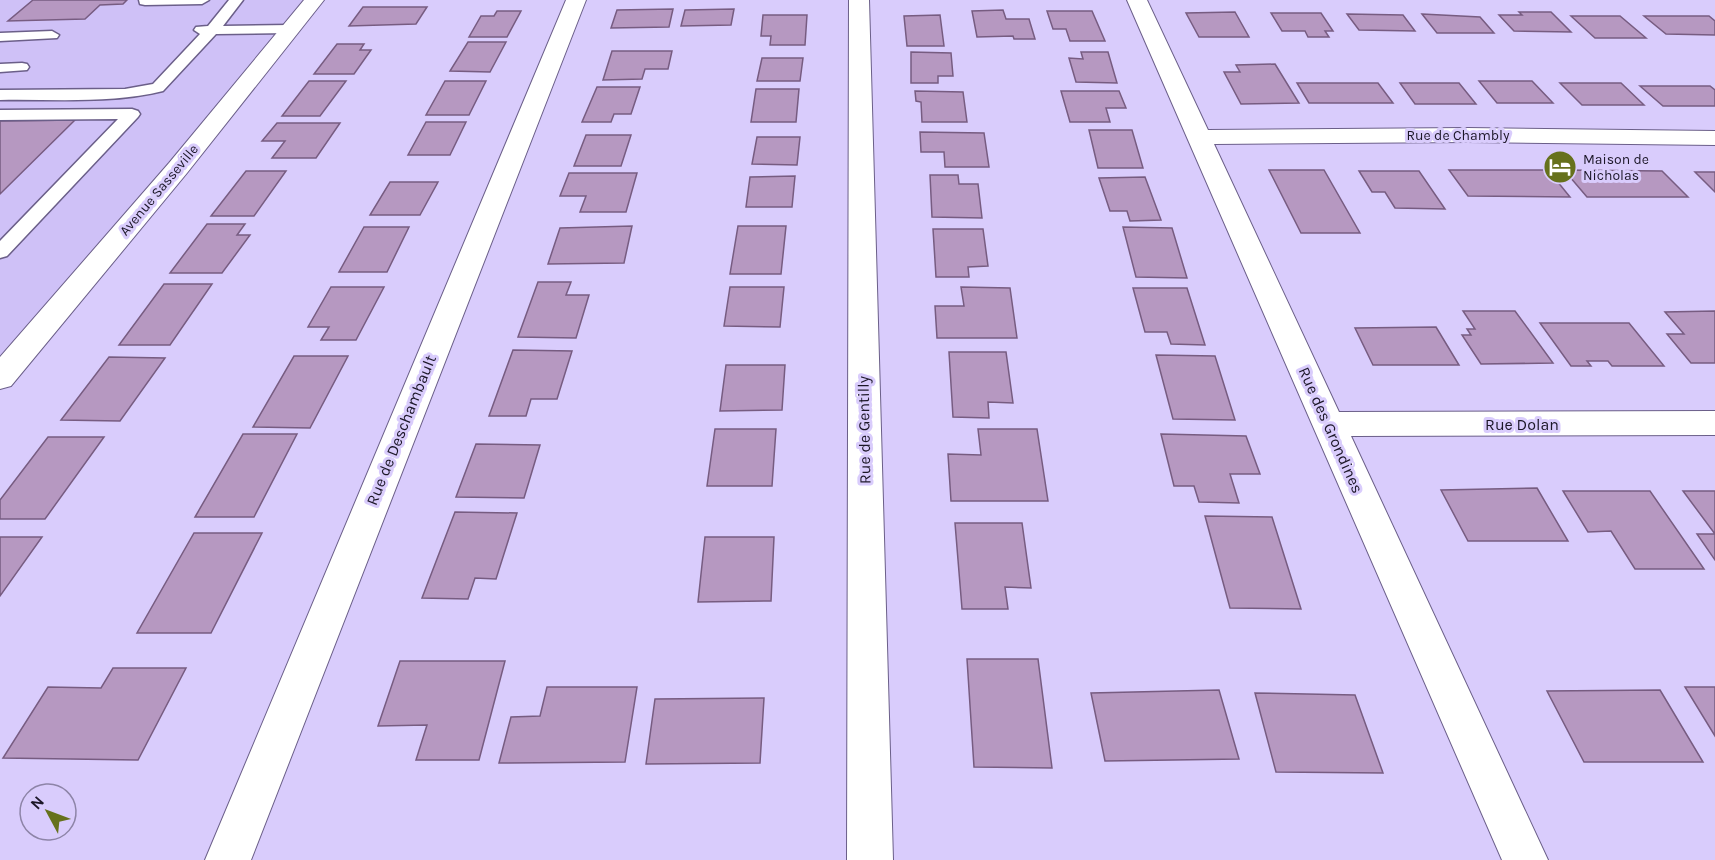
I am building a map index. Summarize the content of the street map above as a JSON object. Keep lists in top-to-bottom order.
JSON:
{
  "streets": {
    "street": [
      "Rue de Chambly",
      "Avenue Sasseville",
      "Rue Dolan",
      "Rue de Deschambault",
      "Rue de Gentilly",
      "Rue des Grondines"
    ]
  },
  "crossings": [
    ["Rue de Chambly", "Rue des Grondines"],
    ["Rue Dolan", "Rue des Grondines"]
  ],
  "places": {
    "hotel": ["Maison de Nicholas"]
  },
  "north": "top left"
}
